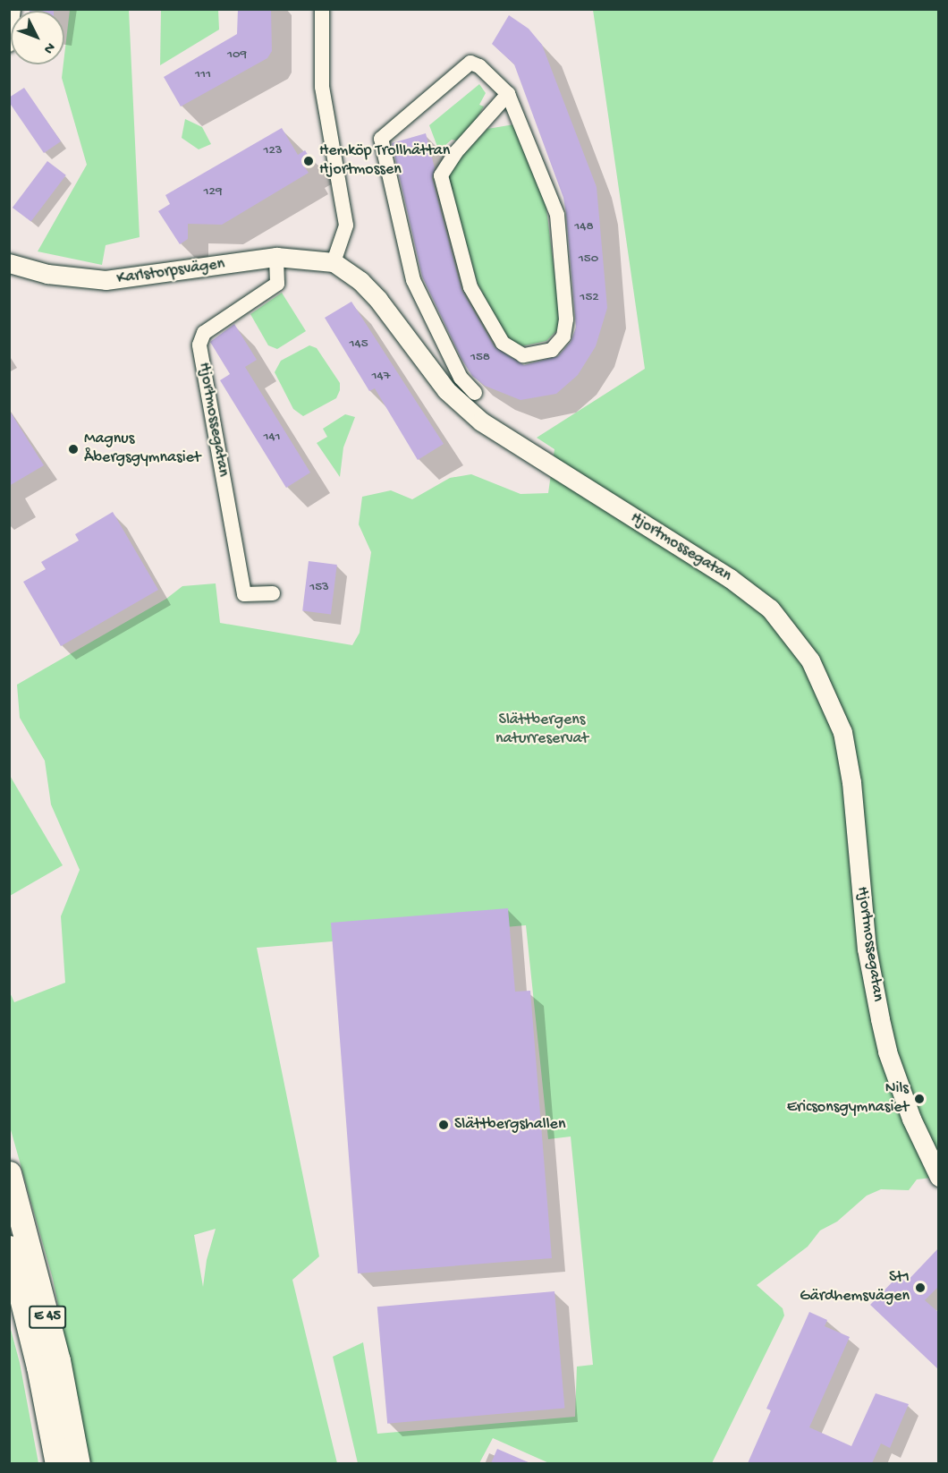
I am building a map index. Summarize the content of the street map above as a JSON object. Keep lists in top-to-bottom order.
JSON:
{
  "streets": {
    "highway": ["E 45"],
    "street": ["Karlstorpsvägen", "Hjortmossegatan"]
  },
  "crossings": [
    ["Karlstorpsvägen", "Hjortmossegatan"]
  ],
  "parks": ["Slättbergens naturreservat"],
  "places": [
    "Hemköp Trollhättan Hjortmossen",
    "Magnus Åbergsgymnasiet",
    "Nils Ericsonsgymnasiet",
    "Slättbergshallen",
    "St1 Gärdhemsvägen"
  ],
  "house_numbers": [
    "109",
    "111",
    "123",
    "129",
    "148",
    "150",
    "152",
    "145",
    "158",
    "147",
    "141",
    "153"
  ],
  "north": "bottom right"
}
